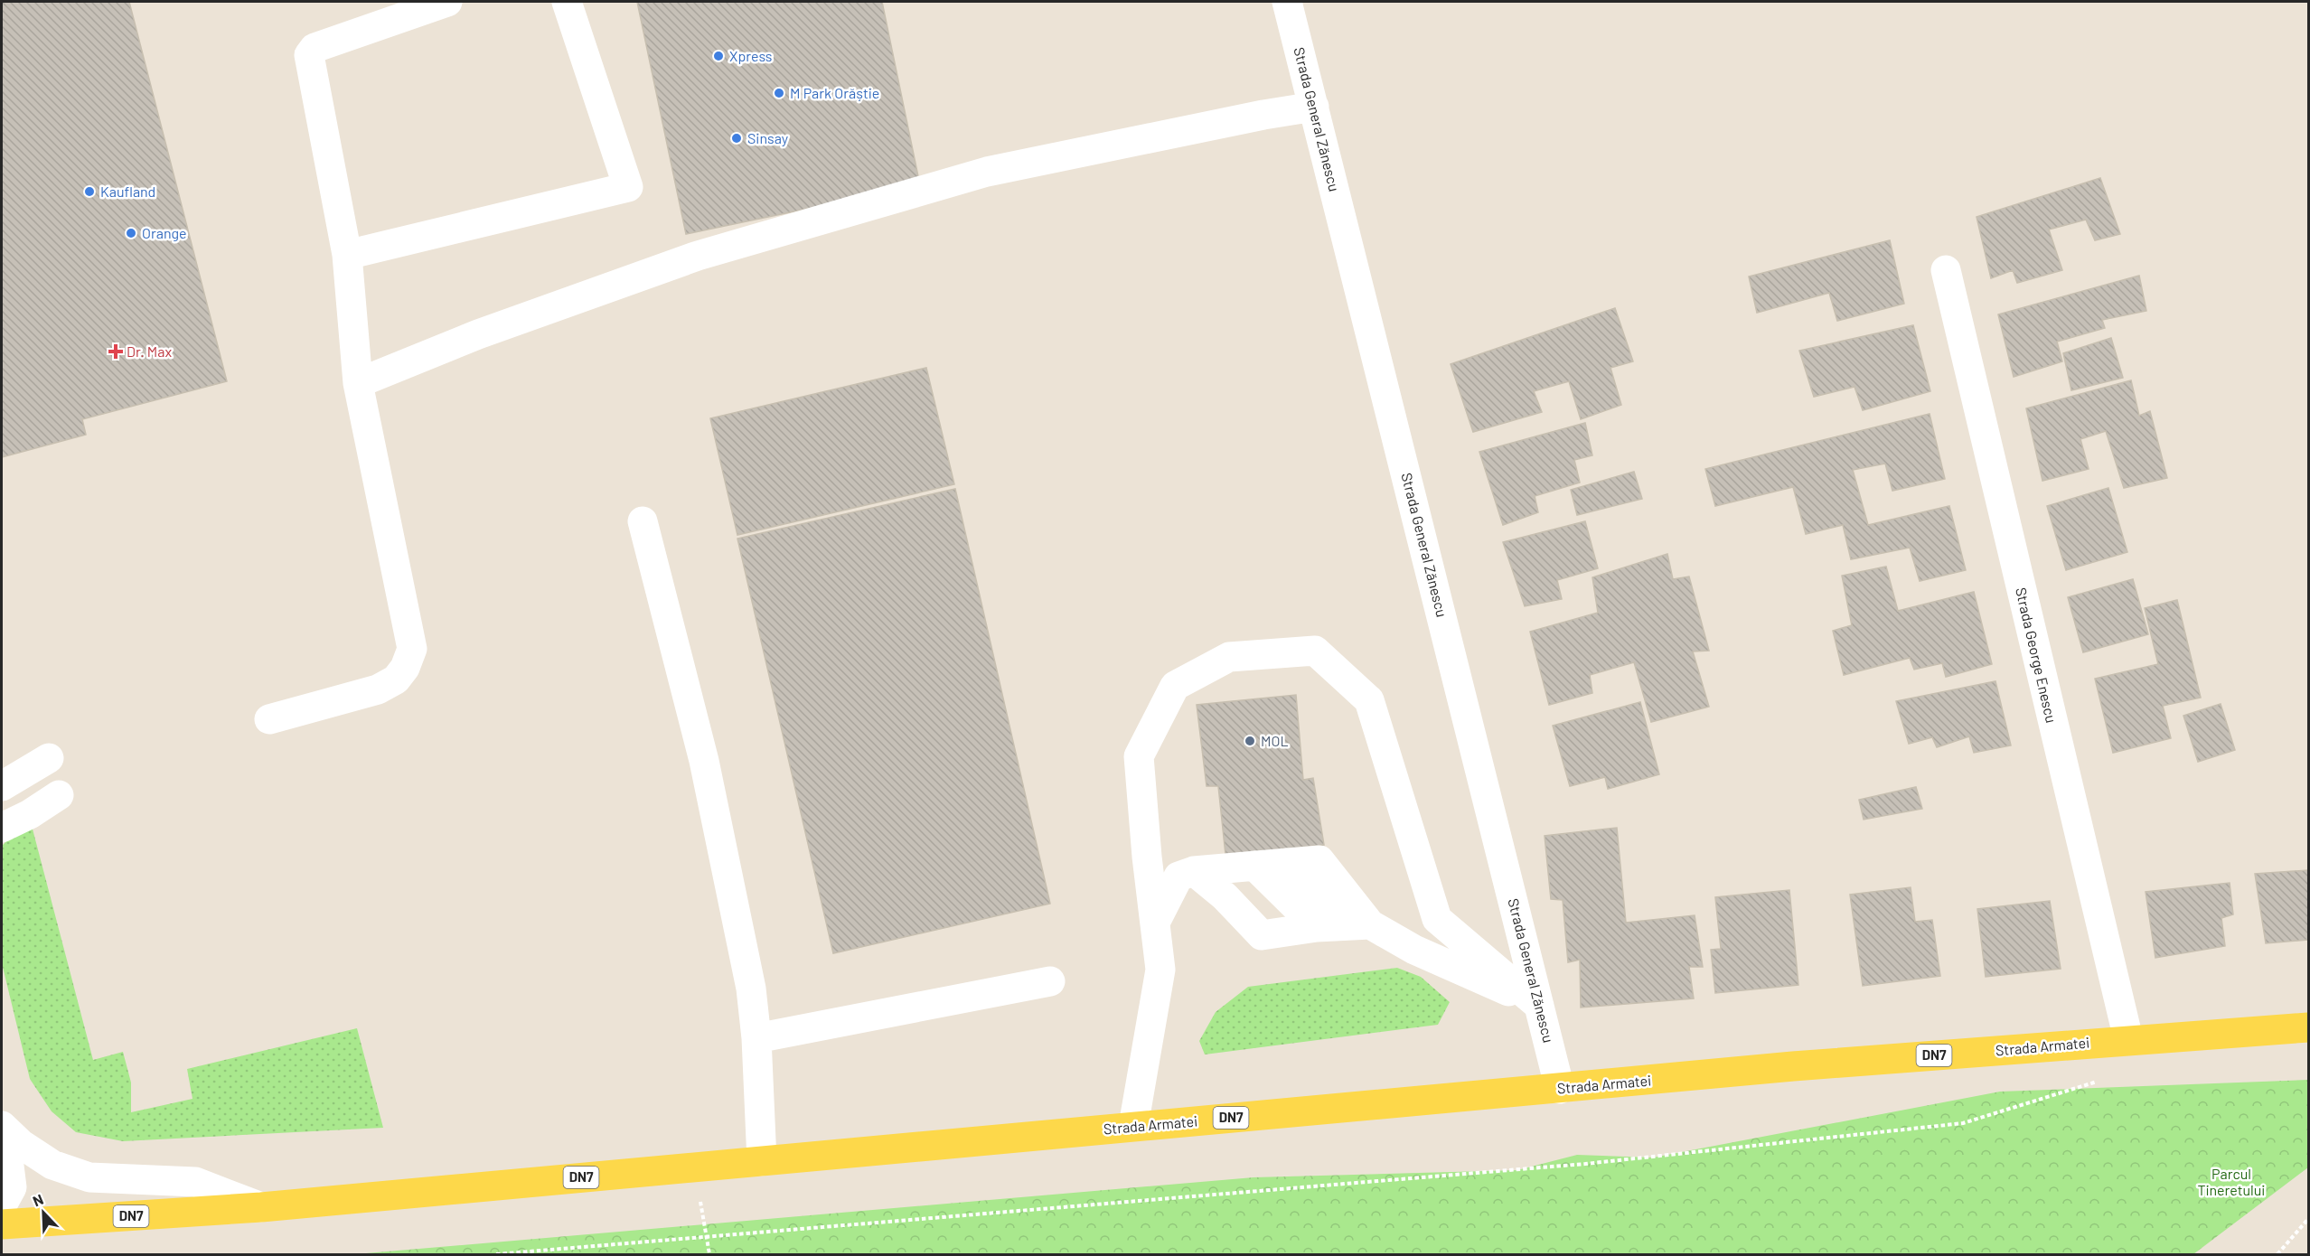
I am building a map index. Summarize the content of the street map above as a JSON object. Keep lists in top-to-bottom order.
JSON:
{
  "streets": {
    "main road": ["Strada Armatei", "DN7"],
    "street": ["Strada General Zănescu", "Strada George Enescu"]
  },
  "crossings": [
    ["Strada General Zănescu", "Strada Armatei"],
    ["Strada George Enescu", "Strada Armatei"],
    ["Strada Armatei", "DN7"]
  ],
  "parks": ["Parcul Tineretului"],
  "places": {
    "other": [
      "Xpress",
      "M Park Orăștie",
      "Sinsay",
      "Kaufland",
      "Orange",
      "MOL"
    ],
    "health": ["Dr. Max"]
  },
  "north": "top left"
}
